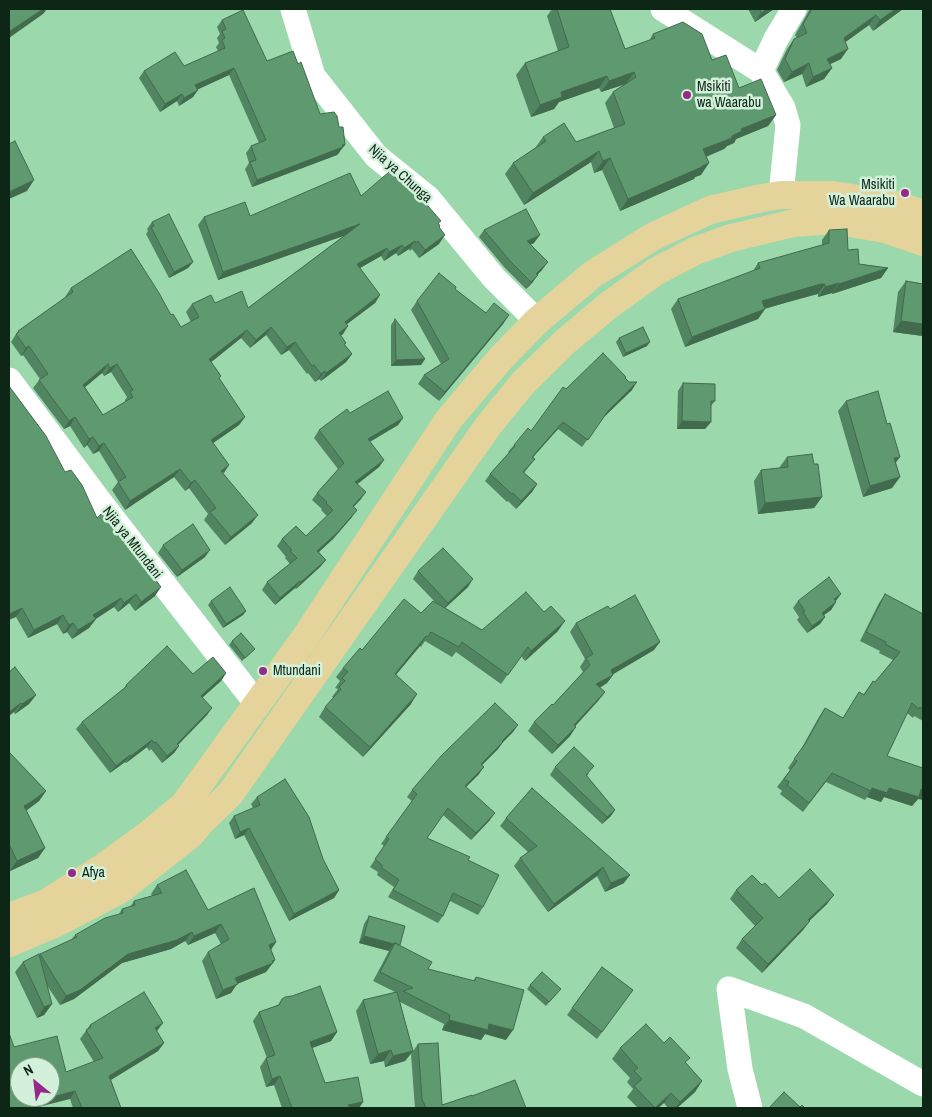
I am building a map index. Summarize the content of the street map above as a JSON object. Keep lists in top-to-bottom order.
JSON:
{
  "streets": {
    "street": ["Njia ya Chunga", "Njia ya Mtundani"]
  },
  "places": [
    "Msikiti wa Waarabu",
    "Msikiti Wa Waarabu",
    "Mtundani",
    "Afya"
  ],
  "north": "top left"
}
